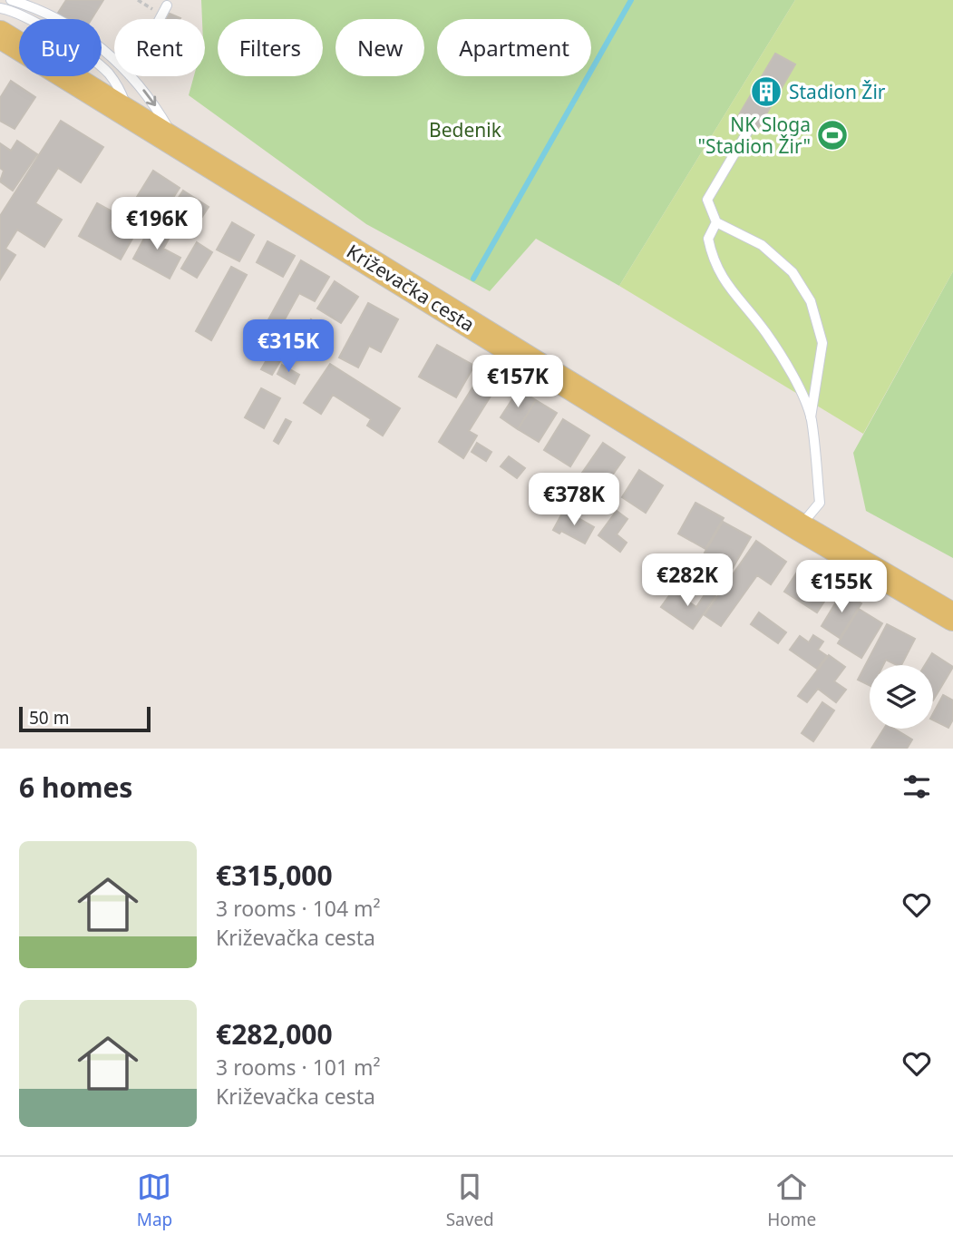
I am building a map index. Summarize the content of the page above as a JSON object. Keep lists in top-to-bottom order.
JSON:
{
  "streets": {
    "main road": ["Križevačka cesta"]
  },
  "parks": ["Bedenik"],
  "places": {
    "building": ["Stadion Žir"],
    "sports": ["NK Sloga \"Stadion Žir\""]
  },
  "scale_bar": "50 m",
  "page": {
    "chip": [
      "Buy",
      "Rent",
      "Filters",
      "New",
      "Apartment"
    ],
    "price": [
      "€196K",
      "€315K",
      "€157K",
      "€378K",
      "€282K",
      "€155K"
    ],
    "scale": "50 m",
    "heading": "6 homes",
    "list": [
      {
        "name": "€315,000",
        "note": "3 rooms · 104 m² · Križevačka cesta"
      },
      {
        "name": "€282,000",
        "note": "3 rooms · 101 m² · Križevačka cesta"
      }
    ],
    "tabs": ["Map", "Saved", "Home"]
  }
}
